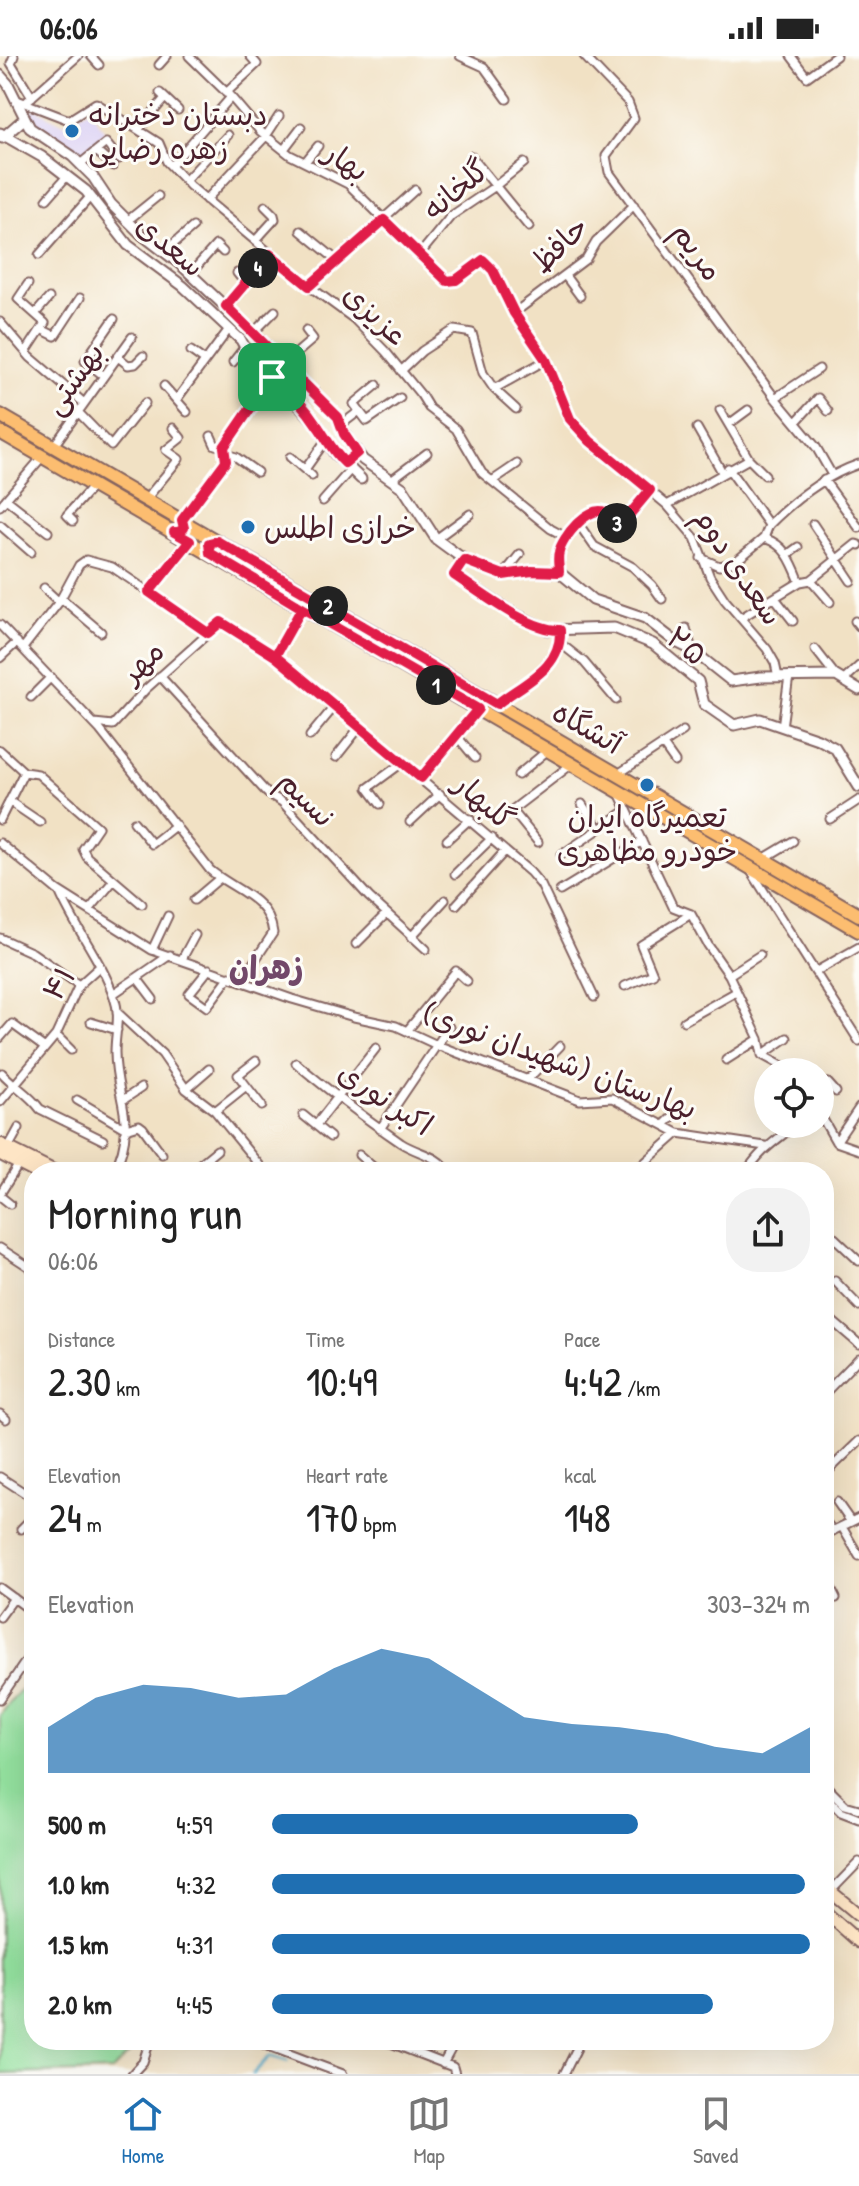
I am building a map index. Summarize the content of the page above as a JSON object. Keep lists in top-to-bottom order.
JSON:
{
  "streets": {
    "main road": ["آتشگاه"],
    "street": [
      "بهار",
      "گلخانه",
      "حافظ",
      "سعدی",
      "مریم",
      "عزیزی",
      "بهشتی",
      "سعدی دوم",
      "۲۵",
      "مهر",
      "نسیم",
      "گلبهار",
      "۴۱",
      "بهارستان (شهیدان نوری)",
      "اکبر نوری"
    ]
  },
  "crossings": [
    ["بهار", "گلخانه"],
    ["بهار", "سعدی دوم"],
    ["حافظ", "مریم"],
    ["حافظ", "سعدی دوم"],
    ["بهشتی", "آتشگاه"],
    ["مهر", "نسیم"],
    ["مهر", "گلبهار"]
  ],
  "districts": ["زهران"],
  "places": ["دبستان دخترانه زهره رضایی", "خرازی اطلس", "تعمیرگاه ایران خودرو مظاهری"],
  "page": {
    "status": "06:06",
    "pins": [
      "4",
      "3",
      "2",
      "1"
    ],
    "heading": ["Morning run", "06:06"],
    "stats": [
      ["Distance", "2.30 km"],
      ["Time", "10:49"],
      ["Pace", "4:42 /km"],
      ["Elevation", "24 m"],
      ["Heart rate", "170 bpm"],
      ["kcal", "148"]
    ],
    "chart": ["Elevation", "303–324 m"],
    "list": [
      {
        "name": "500 m",
        "note": "4:59"
      },
      {
        "name": "1.0 km",
        "note": "4:32"
      },
      {
        "name": "1.5 km",
        "note": "4:31"
      },
      {
        "name": "2.0 km",
        "note": "4:45"
      }
    ],
    "tabs": ["Home", "Map", "Saved"]
  }
}
